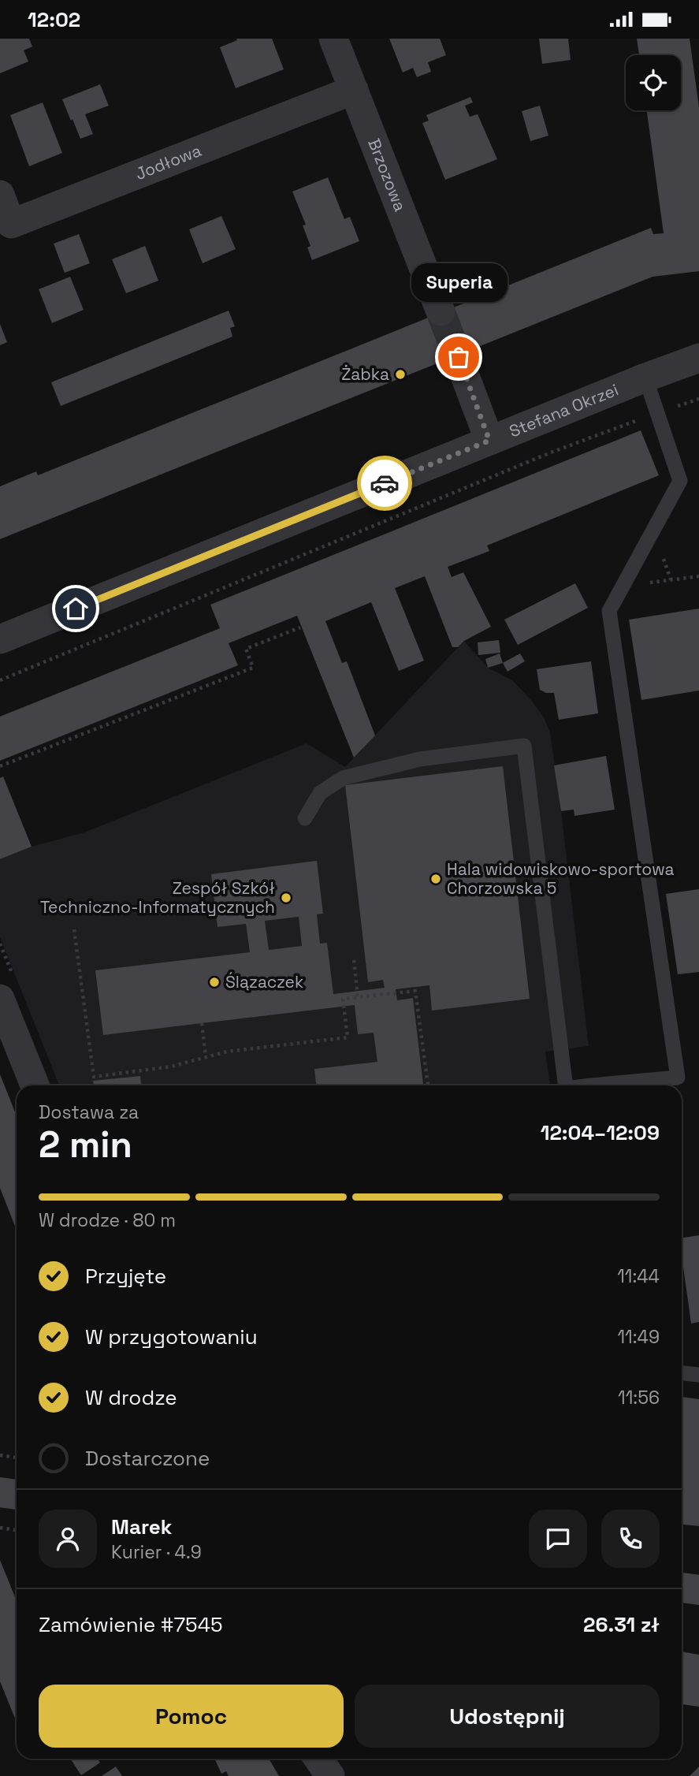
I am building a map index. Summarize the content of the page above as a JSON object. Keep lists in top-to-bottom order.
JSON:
{
  "streets": {
    "street": ["Jodłowa", "Brzozowa", "Stefana Okrzei"]
  },
  "crossings": [
    ["Jodłowa", "Brzozowa"]
  ],
  "places": [
    "Superia",
    "Żabka",
    "Hala widowiskowo-sportowa Chorzowska 5",
    "Zespół Szkół Techniczno-Informatycznych",
    "Ślązaczek"
  ],
  "page": {
    "status": "12:02",
    "bubble": "Superia",
    "heading": ["2 min", "Dostawa za", "12:04–12:09"],
    "panel": [
      "Marek",
      "Kurier · 4.9",
      "Zamówienie #7545",
      "26.31 zł"
    ],
    "bar": "W drodze · 80 m",
    "list": [
      ["Przyjęte", "11:44"],
      ["W przygotowaniu", "11:49"],
      ["W drodze", "11:56"],
      "Dostarczone"
    ],
    "buttons": ["Pomoc", "Udostępnij"]
  }
}
